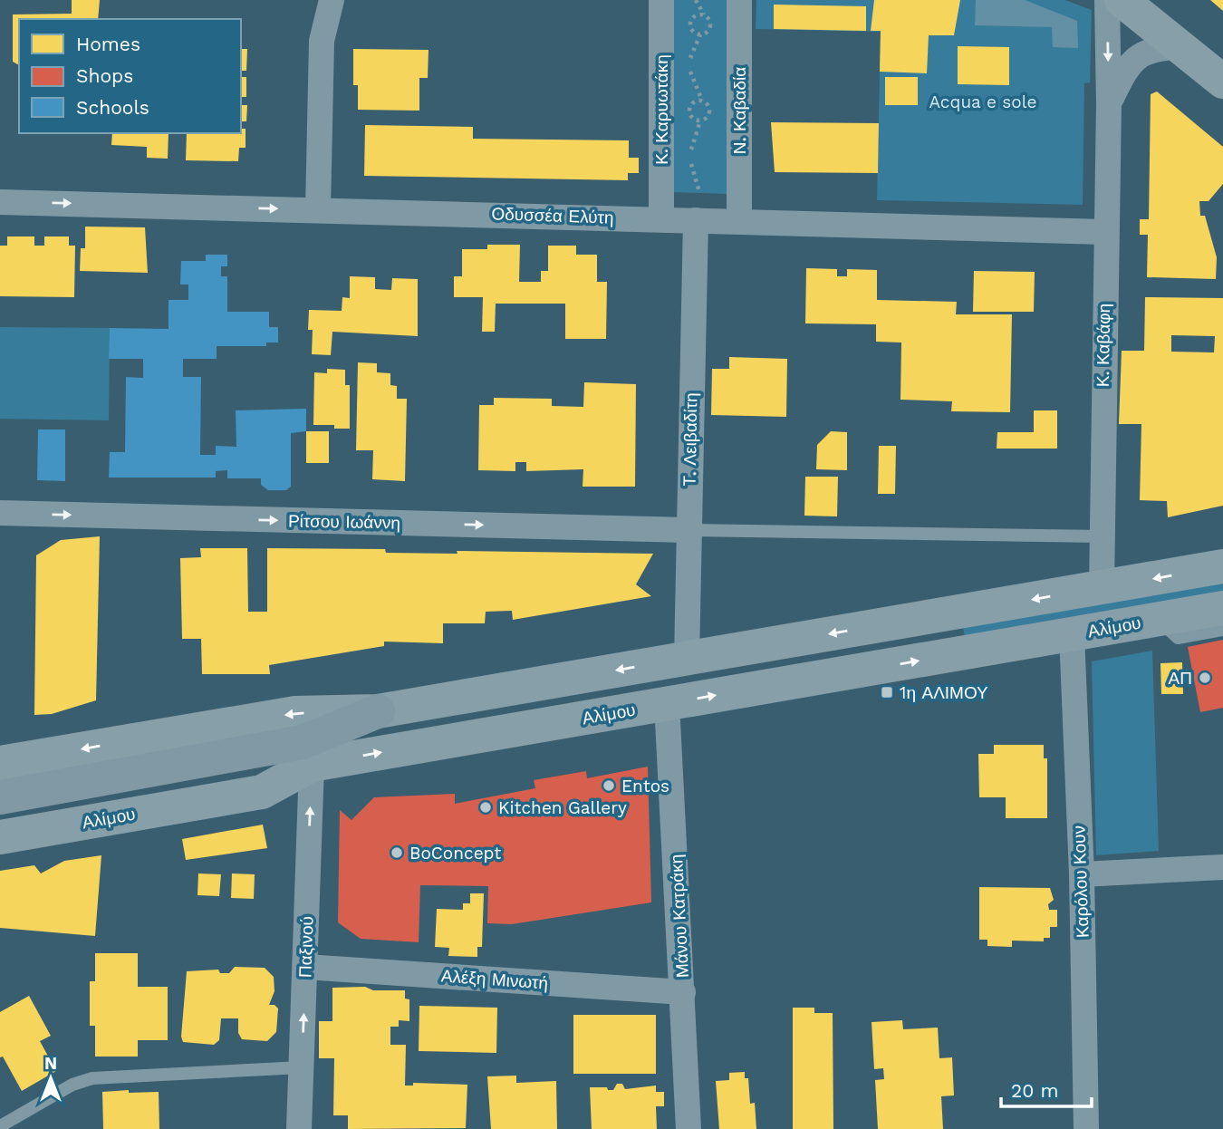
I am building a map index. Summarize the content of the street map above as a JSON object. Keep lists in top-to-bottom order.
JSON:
{
  "streets": {
    "main road": ["Αλίμου"],
    "street": [
      "Κ. Καρυωτάκη",
      "Ν. Καβαδία",
      "Οδυσσέα Ελύτη",
      "Κ. Καβάφη",
      "Τ. Λειβαδίτη",
      "Ρίτσου Ιωάννη",
      "Καρόλου Κουν",
      "Μάνου Κατράκη",
      "Παξινού",
      "Αλέξη Μινωτή"
    ]
  },
  "crossings": [
    ["Κ. Καρυωτάκη", "Οδυσσέα Ελύτη"],
    ["Ν. Καβαδία", "Οδυσσέα Ελύτη"],
    ["Οδυσσέα Ελύτη", "Κ. Καβάφη"],
    ["Οδυσσέα Ελύτη", "Τ. Λειβαδίτη"],
    ["Τ. Λειβαδίτη", "Ρίτσου Ιωάννη"],
    ["Αλίμου", "Καρόλου Κουν"],
    ["Αλίμου", "Μάνου Κατράκη"],
    ["Αλίμου", "Παξινού"],
    ["Μάνου Κατράκη", "Αλέξη Μινωτή"],
    ["Παξινού", "Αλέξη Μινωτή"]
  ],
  "one_way": ["Ρίτσου Ιωάννη", "Παξινού"],
  "parks": ["Acqua e sole"],
  "places": {
    "other": [
      "ΑΠ",
      "Entos",
      "Kitchen Gallery",
      "BoConcept"
    ],
    "transit": ["1η ΑΛΙΜΟΥ"]
  },
  "legend": ["Homes", "Shops", "Schools"],
  "scale_bar": "20 m",
  "north": "top"
}
